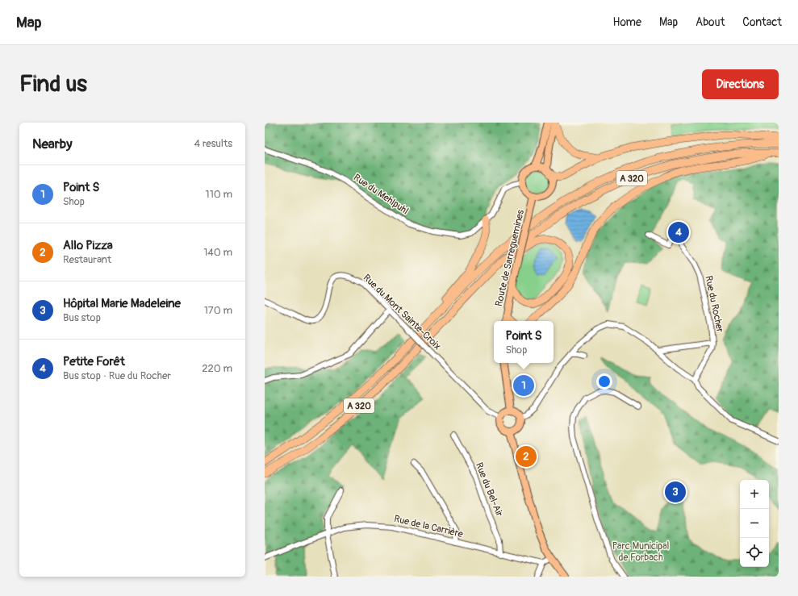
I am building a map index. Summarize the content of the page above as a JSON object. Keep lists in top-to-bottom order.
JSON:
{
  "streets": {
    "highway": ["A 320"],
    "main road": ["Route de Sarreguemines"],
    "street": [
      "Rue du Mehlpuhl",
      "Rue du Rocher",
      "Rue du Mont Sainte-Croix",
      "Rue du Bel-Air",
      "Rue de la Carrière"
    ]
  },
  "crossings": [
    ["Rue du Mehlpuhl", "Route de Sarreguemines"],
    ["Rue du Bel-Air", "Rue de la Carrière"]
  ],
  "parks": ["Parc Municipal de Forbach"],
  "page": {
    "header": "Map",
    "nav": [
      "Home",
      "Map",
      "About",
      "Contact"
    ],
    "buttons": "Directions",
    "title": "Find us",
    "heading": ["Nearby", "4 results"],
    "list": [
      {
        "mark": "1",
        "name": "Point S",
        "note": "Shop",
        "value": "110 m"
      },
      {
        "mark": "2",
        "name": "Allo Pizza",
        "note": "Restaurant",
        "value": "140 m"
      },
      {
        "mark": "3",
        "name": "Hôpital Marie Madeleine",
        "note": "Bus stop",
        "value": "170 m"
      },
      {
        "mark": "4",
        "name": "Petite Forêt",
        "note": "Bus stop · Rue du Rocher",
        "value": "220 m"
      }
    ],
    "pins": [
      "4",
      "1",
      "2",
      "3"
    ],
    "popup": ["Point S", "Shop"],
    "map_buttons": ["+", "−"]
  }
}
